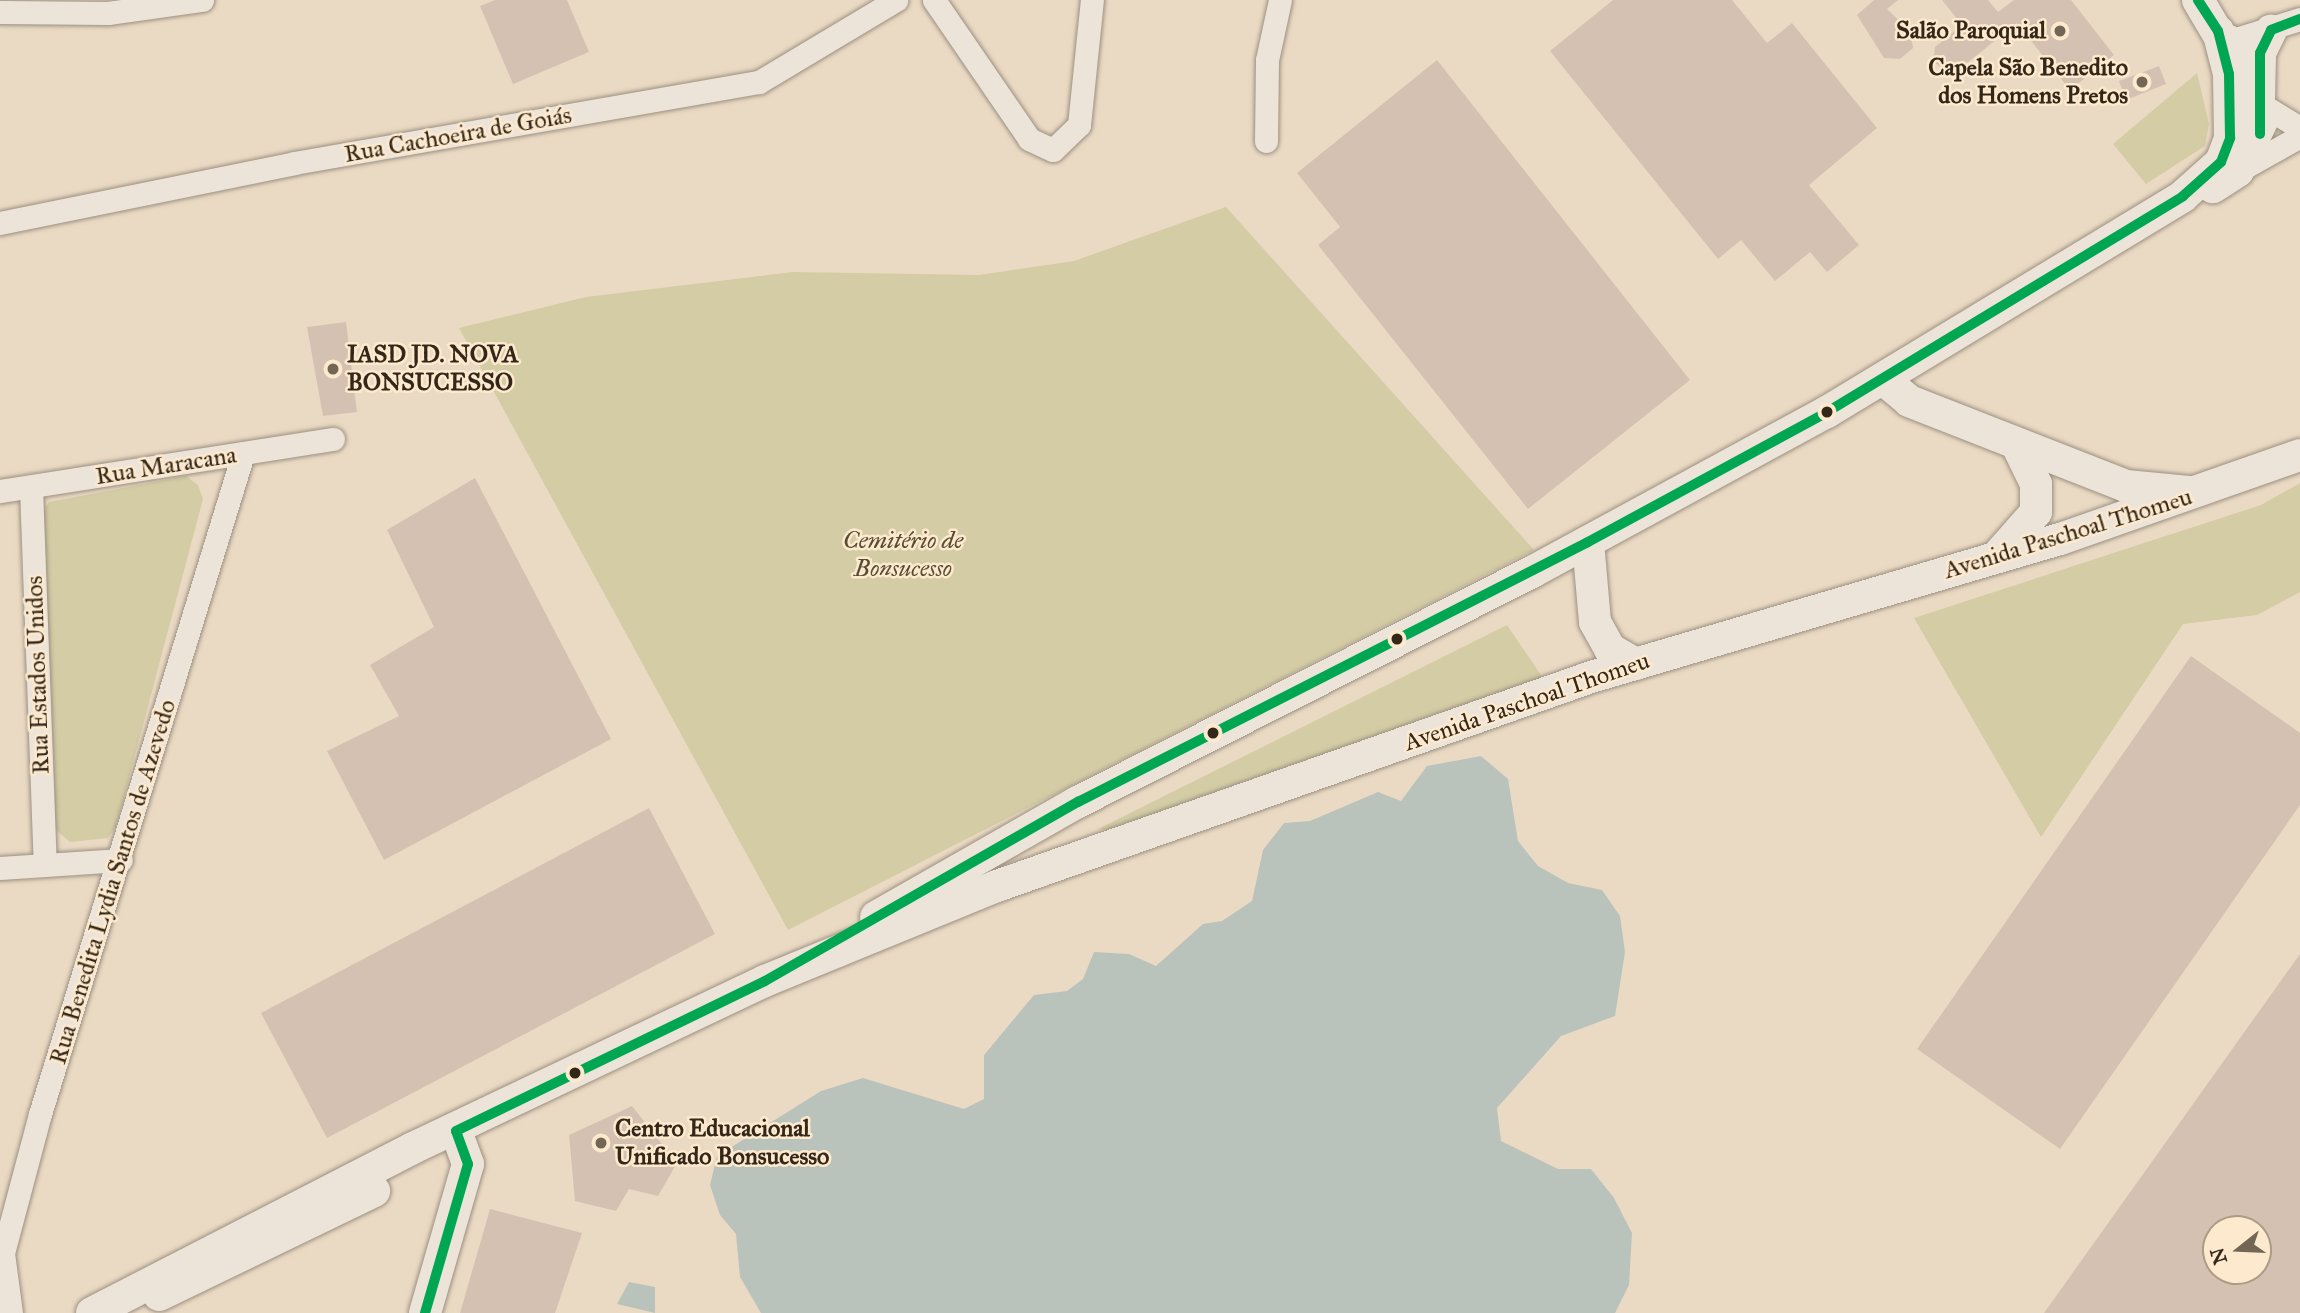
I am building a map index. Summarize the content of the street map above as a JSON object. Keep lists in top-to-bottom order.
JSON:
{
  "streets": {
    "main road": ["Avenida Paschoal Thomeu"],
    "street": [
      "Rua Cachoeira de Goiás",
      "Rua Maracana",
      "Rua Estados Unidos",
      "Rua Benedita Lydia Santos de Azevedo"
    ]
  },
  "crossings": [
    ["Rua Maracana", "Rua Estados Unidos"],
    ["Rua Maracana", "Rua Benedita Lydia Santos de Azevedo"]
  ],
  "parks": ["Cemitério de Bonsucesso"],
  "places": [
    "Salão Paroquial",
    "Capela São Benedito dos Homens Pretos",
    "IASD JD. NOVA BONSUCESSO",
    "Centro Educacional Unificado Bonsucesso"
  ],
  "north": "left"
}
